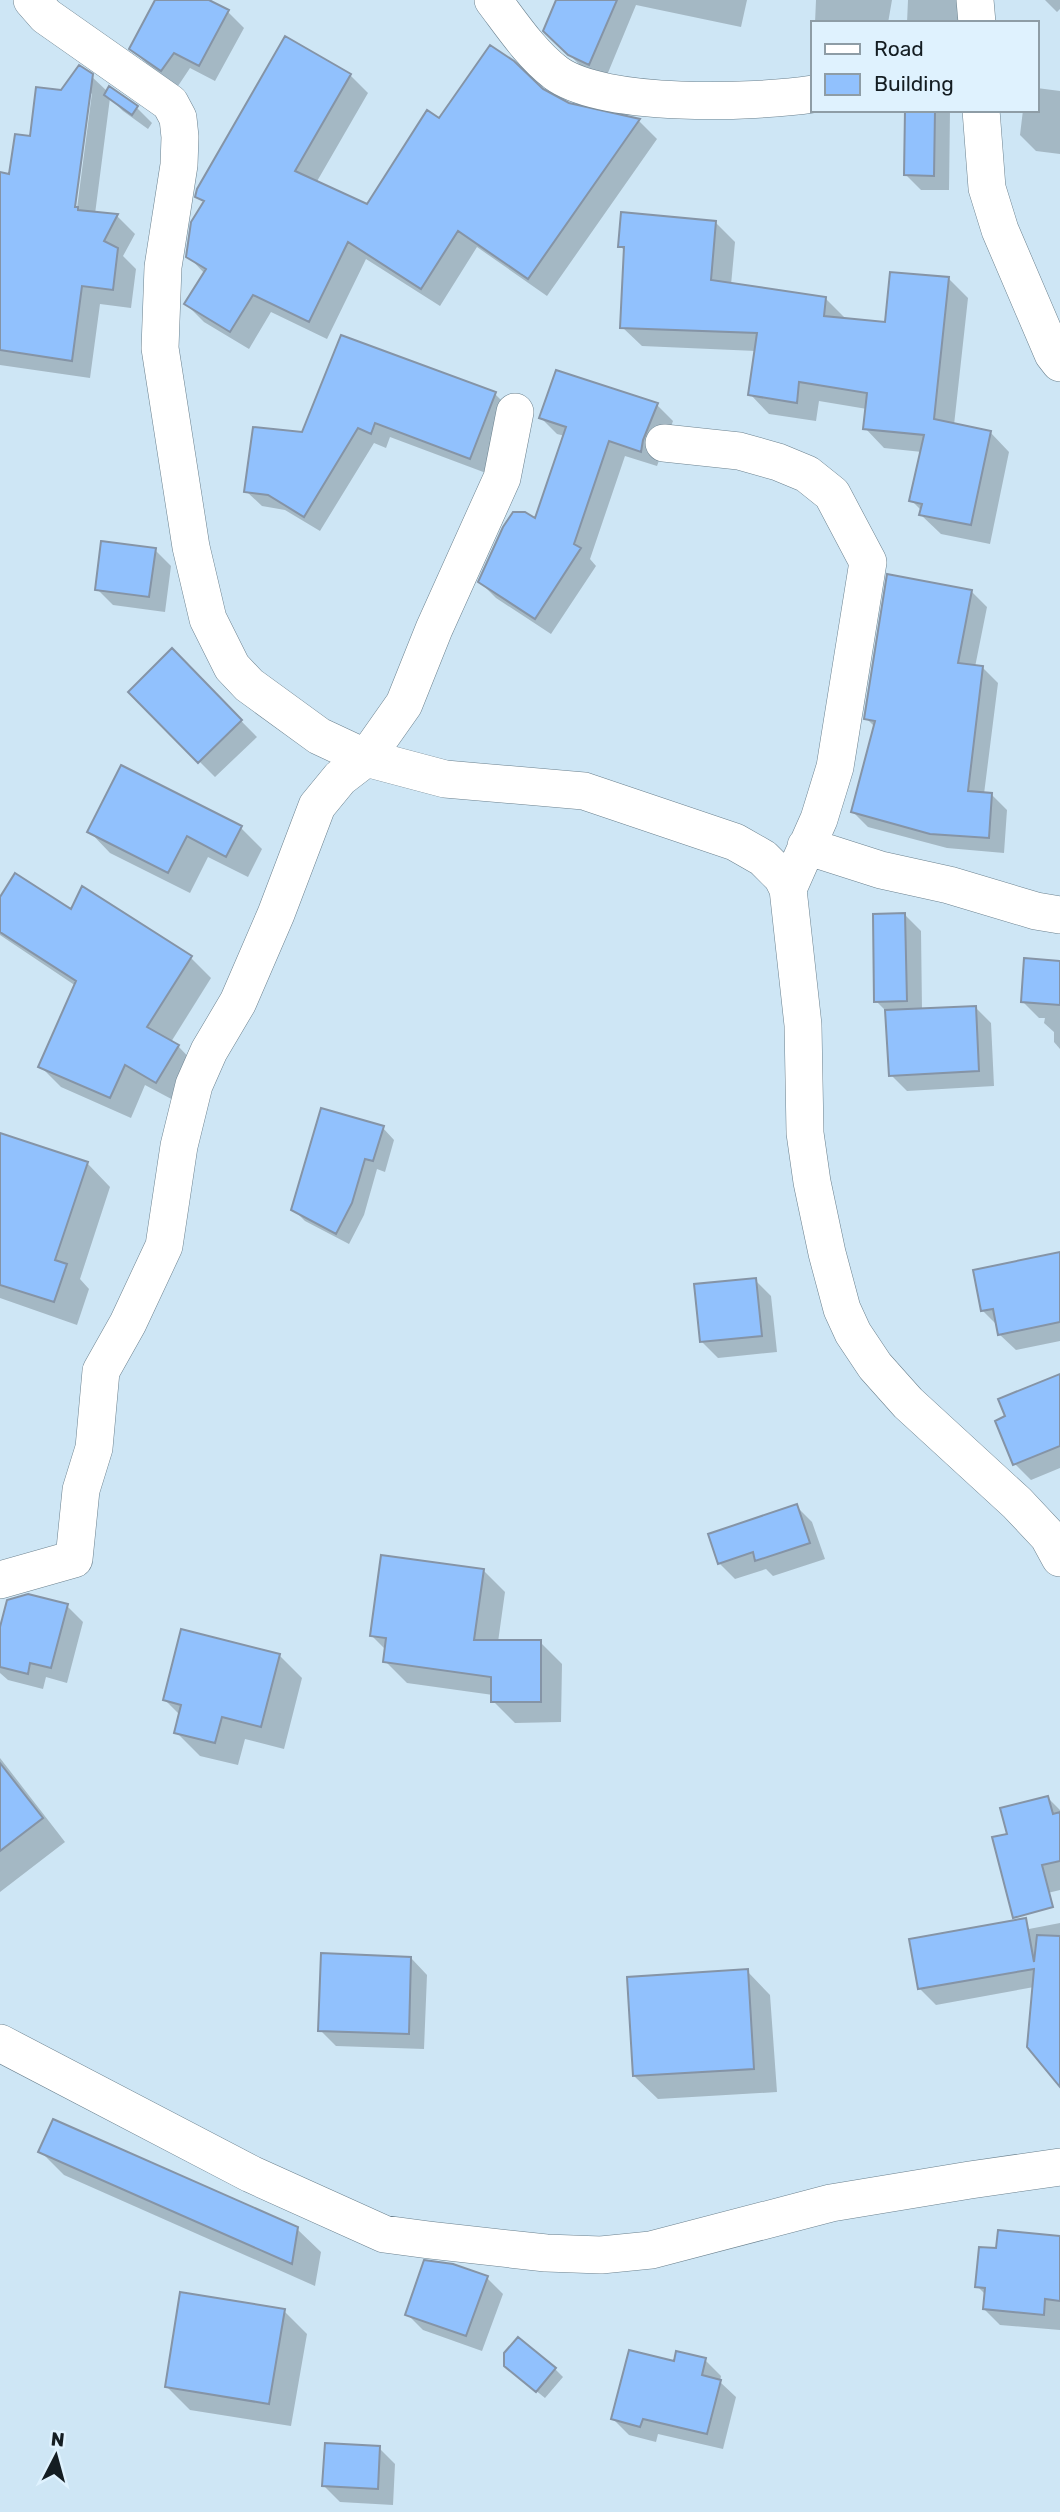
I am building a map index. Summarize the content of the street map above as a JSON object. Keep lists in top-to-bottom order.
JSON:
{
  "legend": ["Road", "Building"],
  "north": "top"
}
